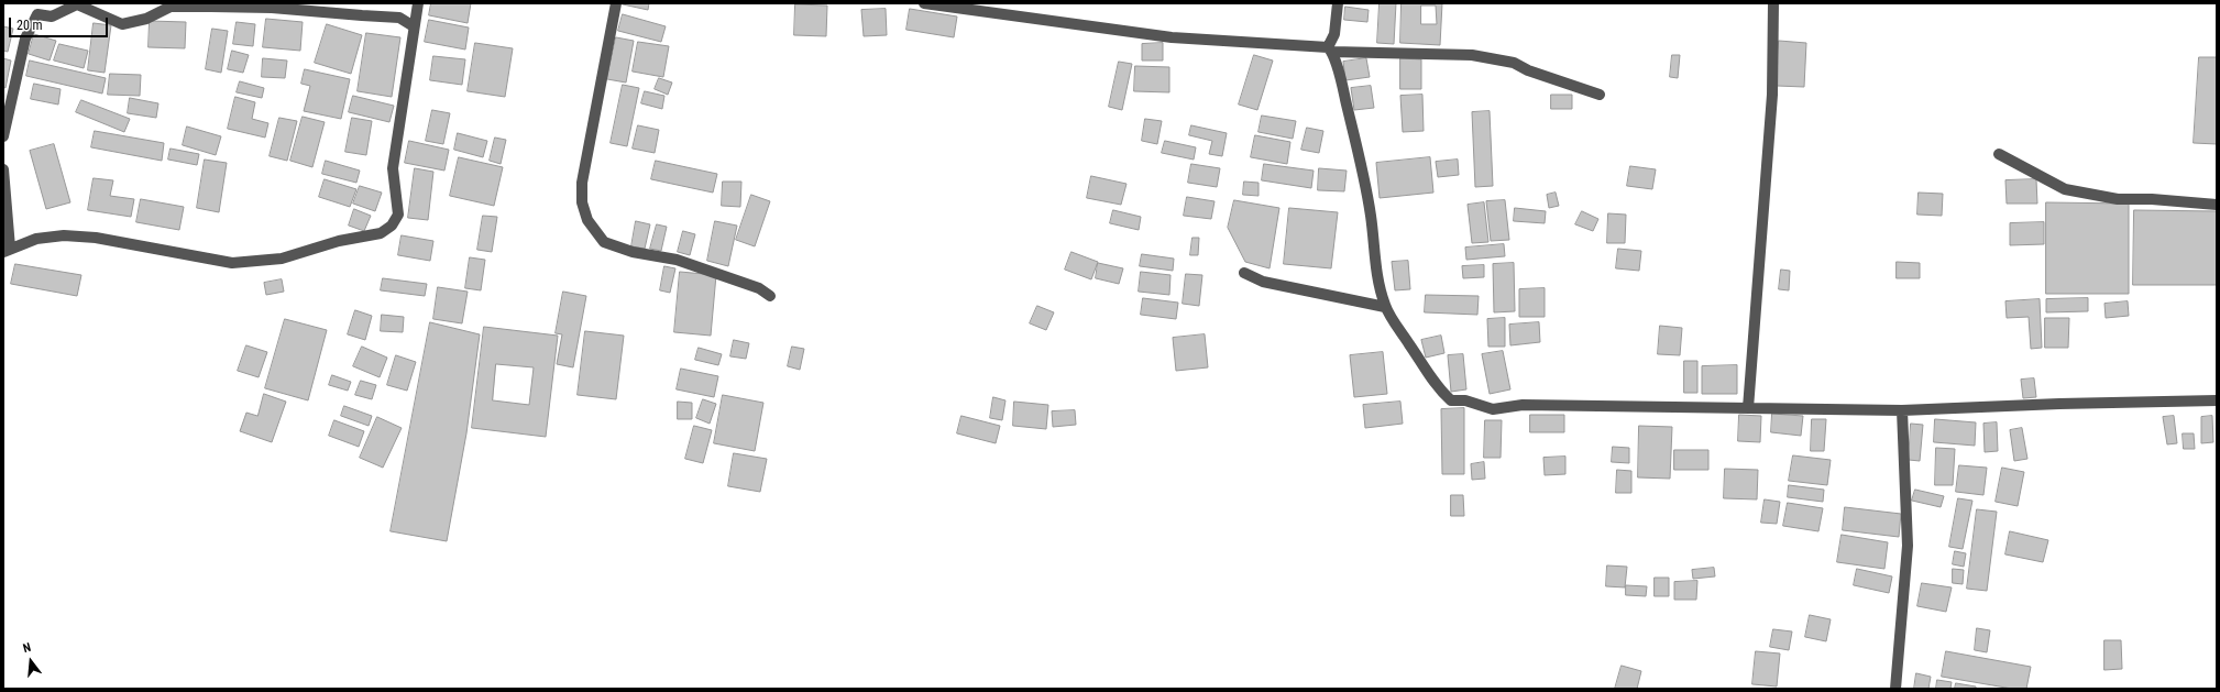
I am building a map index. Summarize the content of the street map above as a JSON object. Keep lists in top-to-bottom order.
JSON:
{
  "scale_bar": "20 m",
  "north": "top"
}
